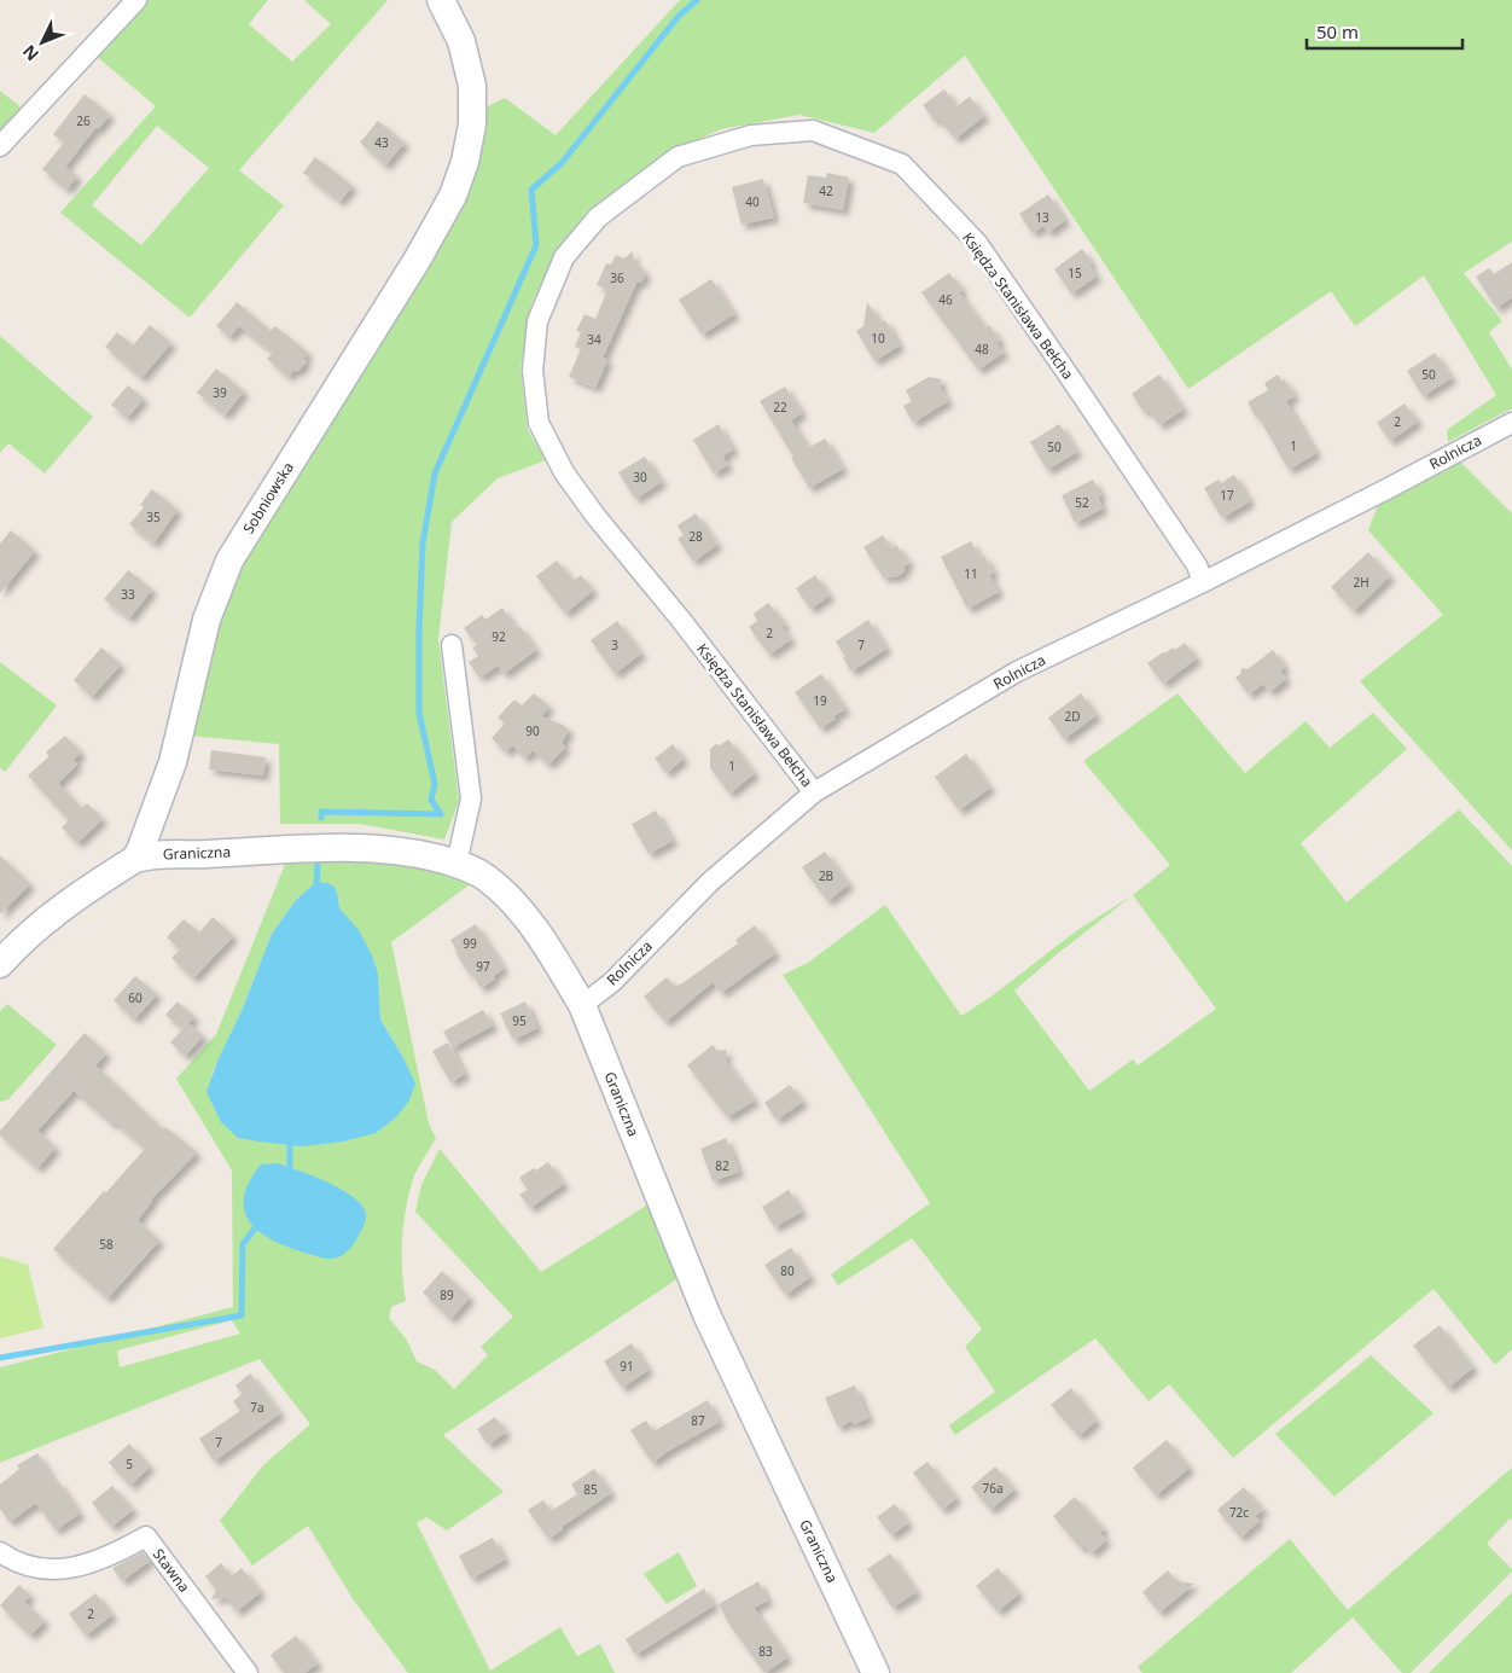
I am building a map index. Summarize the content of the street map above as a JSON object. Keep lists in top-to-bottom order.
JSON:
{
  "streets": {
    "street": [
      "Księdza Stanisława Bełcha",
      "Rolnicza",
      "Sobniowska",
      "Graniczna",
      "Stawna"
    ]
  },
  "crossings": [
    ["Księdza Stanisława Bełcha", "Rolnicza"],
    ["Rolnicza", "Graniczna"],
    ["Sobniowska", "Graniczna"]
  ],
  "house_numbers": [
    "26",
    "43",
    "42",
    "40",
    "13",
    "15",
    "36",
    "46",
    "10",
    "34",
    "48",
    "50",
    "39",
    "22",
    "2",
    "1",
    "50",
    "30",
    "17",
    "52",
    "35",
    "28",
    "11",
    "2H",
    "33",
    "2",
    "92",
    "3",
    "7",
    "19",
    "2D",
    "90",
    "1",
    "2B",
    "99",
    "97",
    "60",
    "95",
    "82",
    "58",
    "80",
    "89",
    "91",
    "7a",
    "87",
    "7",
    "5",
    "76a",
    "85",
    "72c",
    "2",
    "83"
  ],
  "scale_bar": "50 m",
  "north": "bottom left"
}
